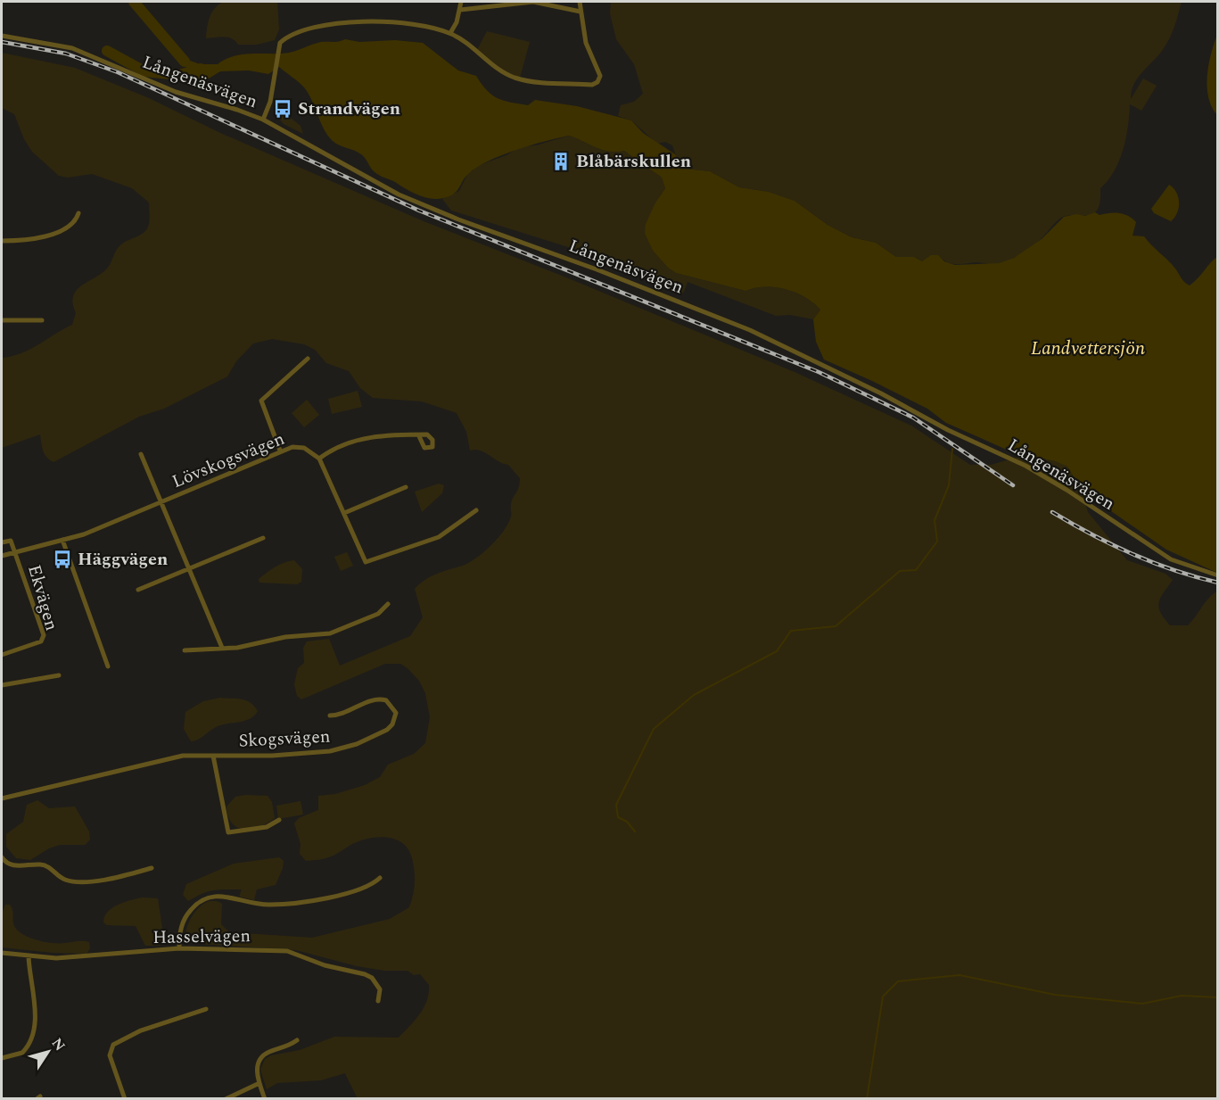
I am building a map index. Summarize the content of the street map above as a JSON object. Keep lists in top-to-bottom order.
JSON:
{
  "streets": {
    "street": [
      "Långenäsvägen",
      "Lövskogsvägen",
      "Ekvägen",
      "Skogsvägen",
      "Hasselvägen"
    ]
  },
  "crossings": [
    ["Lövskogsvägen", "Ekvägen"]
  ],
  "water": ["Landvettersjön"],
  "places": {
    "bus stop": ["Strandvägen", "Häggvägen"],
    "building": ["Blåbärskullen"]
  },
  "north": "top right"
}
